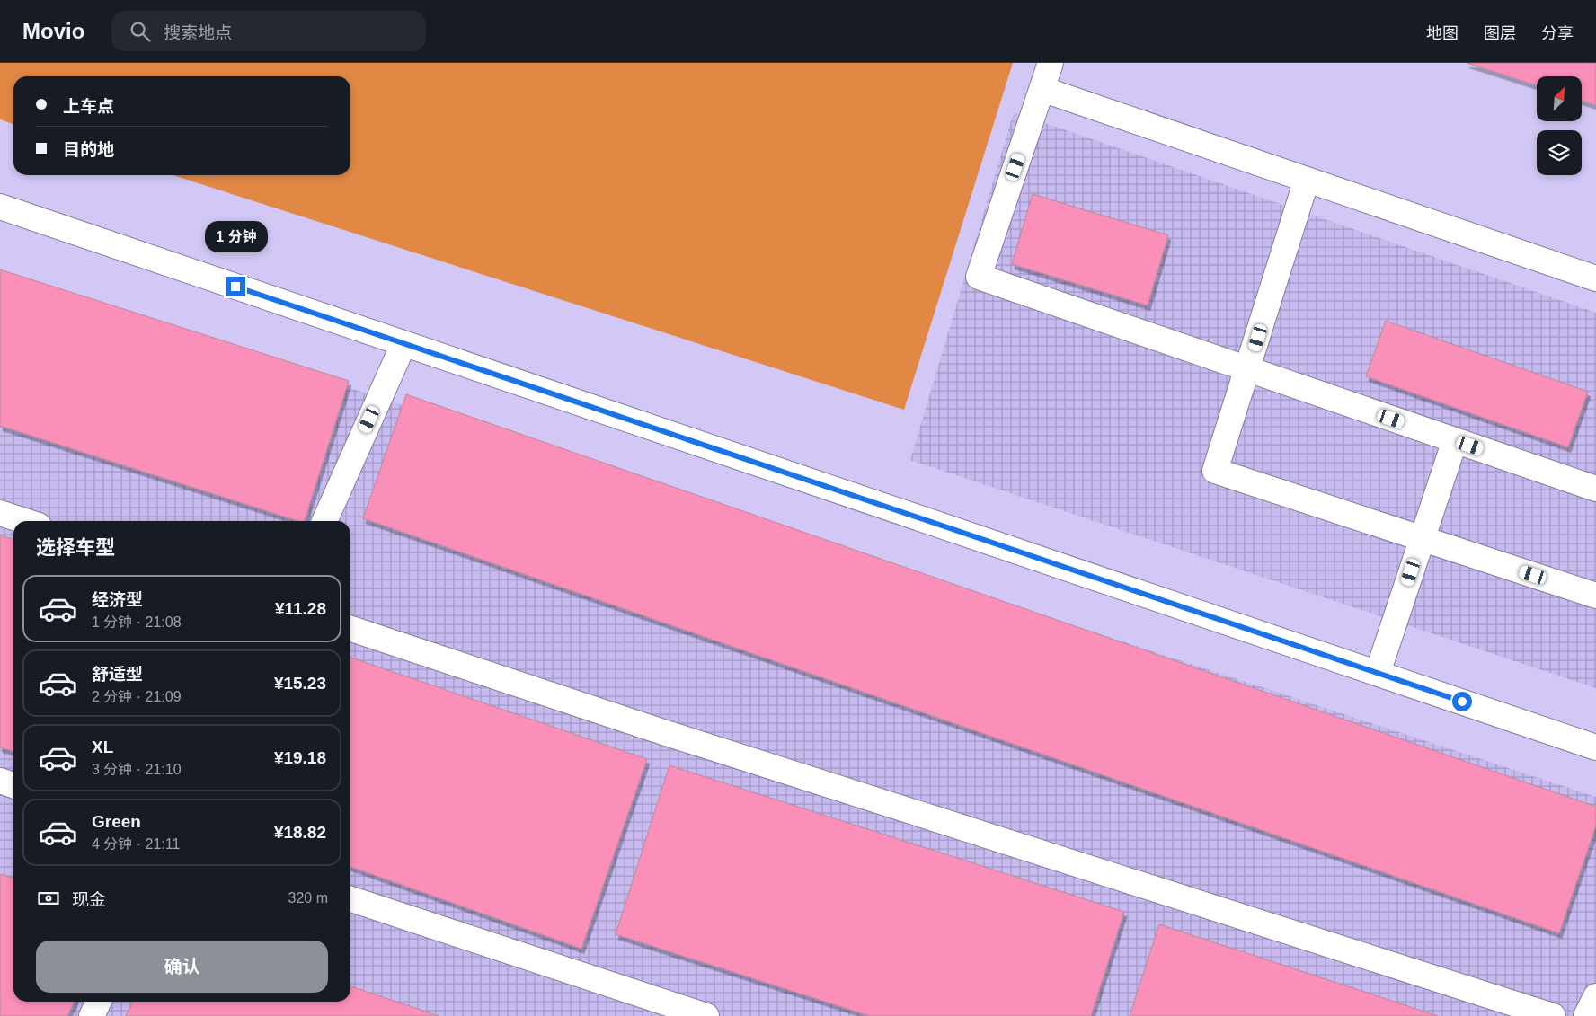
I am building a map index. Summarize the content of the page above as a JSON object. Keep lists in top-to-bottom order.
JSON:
{
  "north": "top right",
  "page": {
    "header": "Movio",
    "search": "搜索地点",
    "nav": ["地图", "图层", "分享"],
    "banner": ["上车点", "目的地"],
    "bubble": "1 分钟",
    "heading": "选择车型",
    "list": [
      {
        "name": "经济型",
        "note": "1 分钟 · 21:08",
        "value": "¥11.28"
      },
      {
        "name": "舒适型",
        "note": "2 分钟 · 21:09",
        "value": "¥15.23"
      },
      {
        "name": "XL",
        "note": "3 分钟 · 21:10",
        "value": "¥19.18"
      },
      {
        "name": "Green",
        "note": "4 分钟 · 21:11",
        "value": "¥18.82"
      }
    ],
    "pay": ["现金", "320 m"],
    "buttons": "确认"
  }
}
